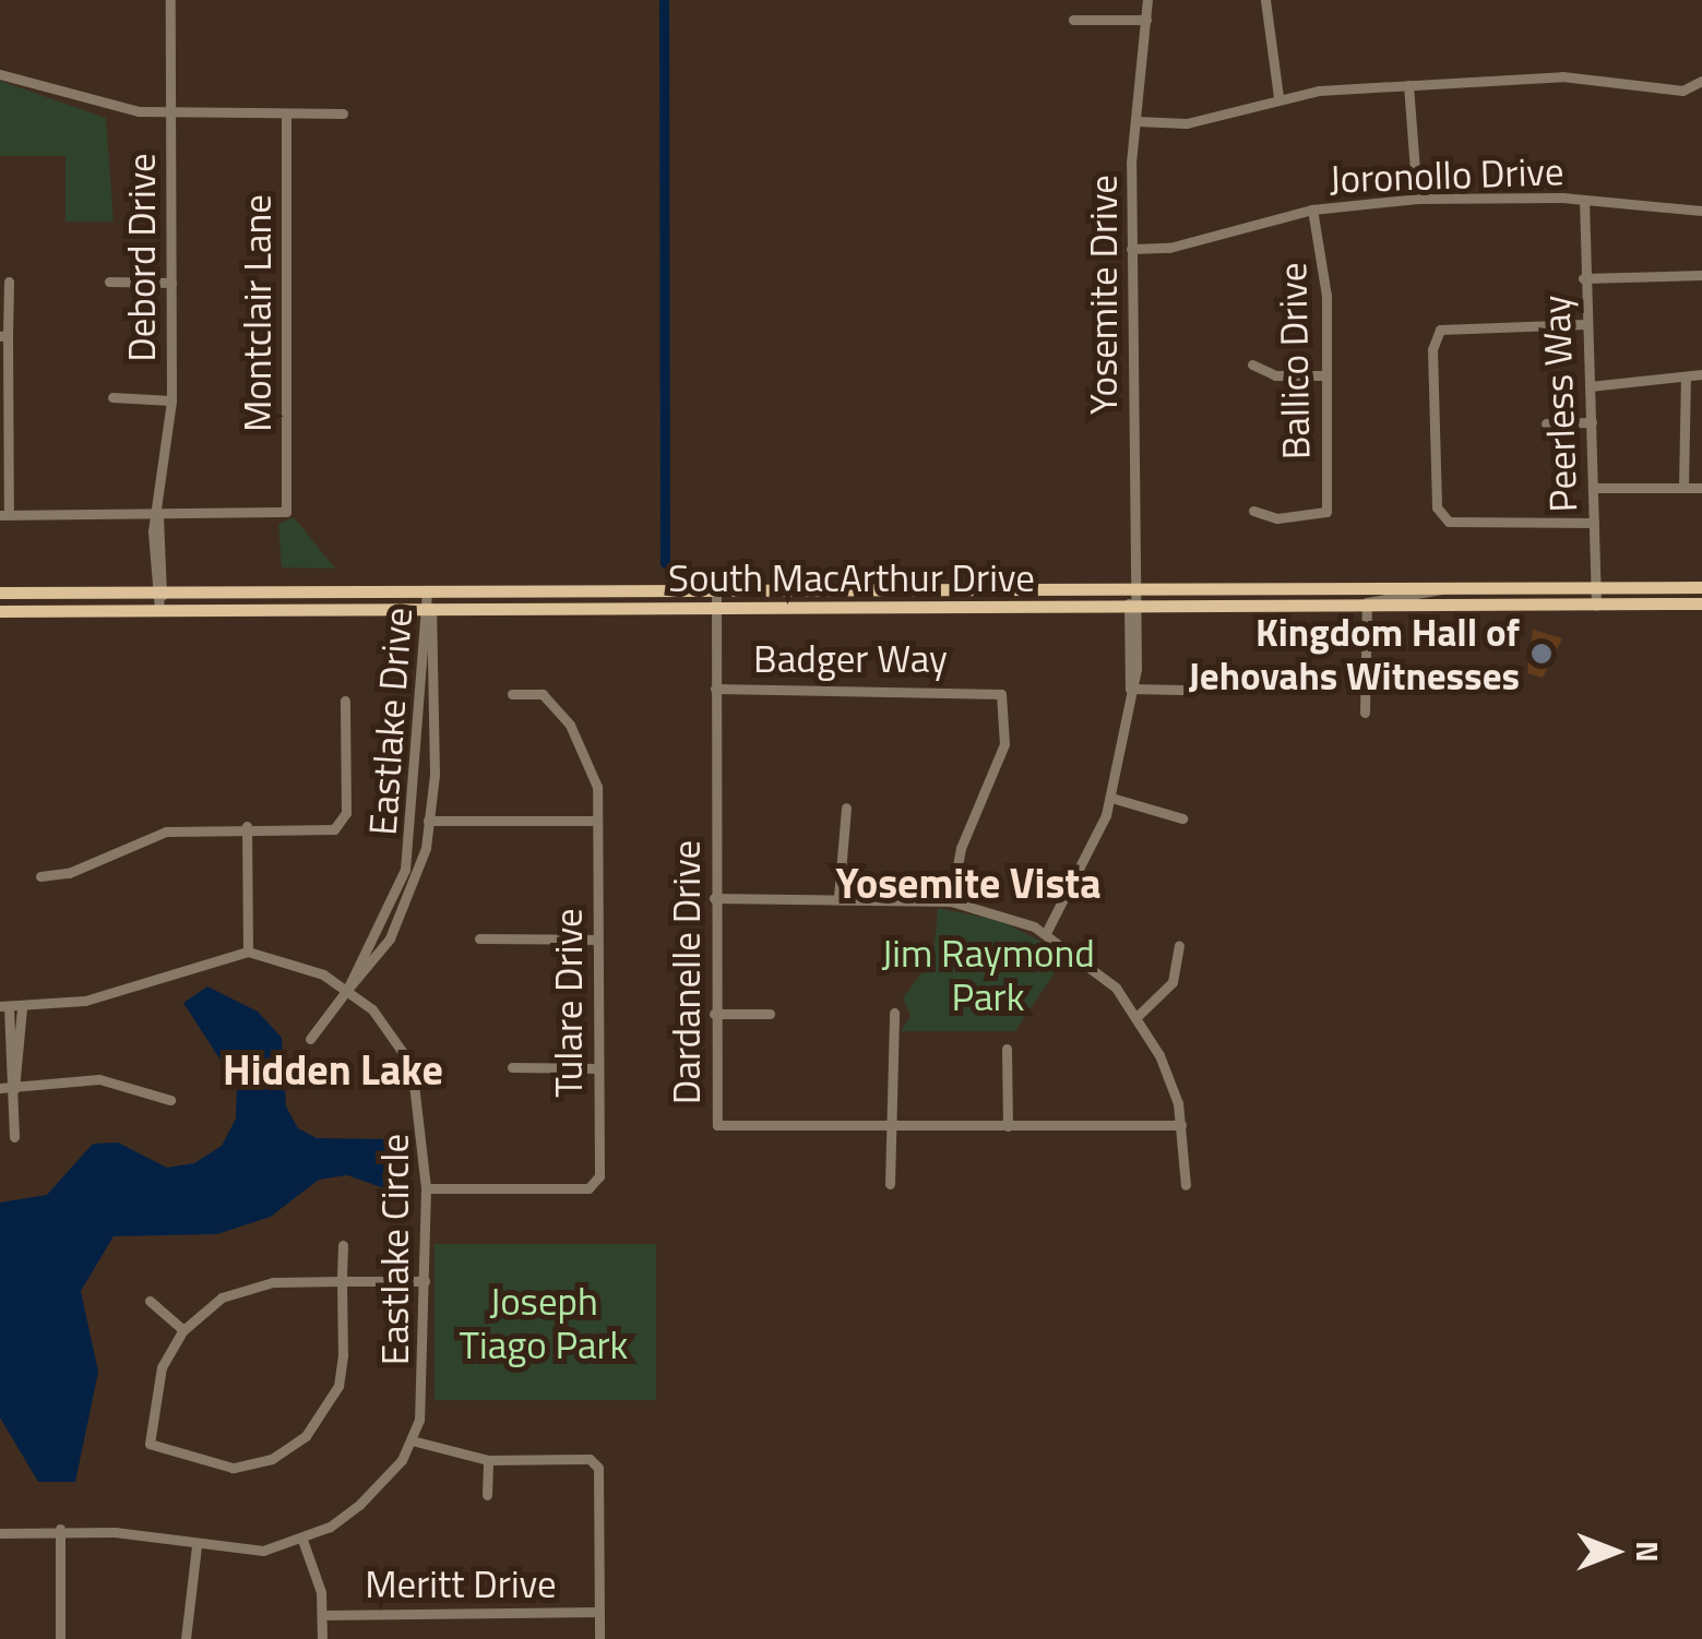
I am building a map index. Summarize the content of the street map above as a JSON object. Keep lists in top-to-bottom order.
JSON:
{
  "streets": {
    "main road": ["South MacArthur Drive"],
    "street": [
      "Joronollo Drive",
      "Debord Drive",
      "Yosemite Drive",
      "Montclair Lane",
      "Ballico Drive",
      "Peerless Way",
      "Badger Way",
      "Eastlake Drive",
      "Dardanelle Drive",
      "Tulare Drive",
      "Eastlake Circle",
      "Meritt Drive"
    ]
  },
  "crossings": [
    ["Joronollo Drive", "Yosemite Drive"],
    ["Joronollo Drive", "Ballico Drive"],
    ["Joronollo Drive", "Peerless Way"],
    ["Debord Drive", "Montclair Lane"],
    ["Debord Drive", "South MacArthur Drive"],
    ["Yosemite Drive", "South MacArthur Drive"],
    ["Peerless Way", "South MacArthur Drive"],
    ["South MacArthur Drive", "Eastlake Drive"],
    ["South MacArthur Drive", "Dardanelle Drive"],
    ["Badger Way", "Dardanelle Drive"],
    ["Eastlake Drive", "Eastlake Circle"],
    ["Tulare Drive", "Eastlake Circle"]
  ],
  "districts": ["Yosemite Vista", "Hidden Lake"],
  "parks": ["Jim Raymond Park", "Joseph Tiago Park"],
  "places": ["Kingdom Hall of Jehovahs Witnesses"],
  "north": "right"
}
